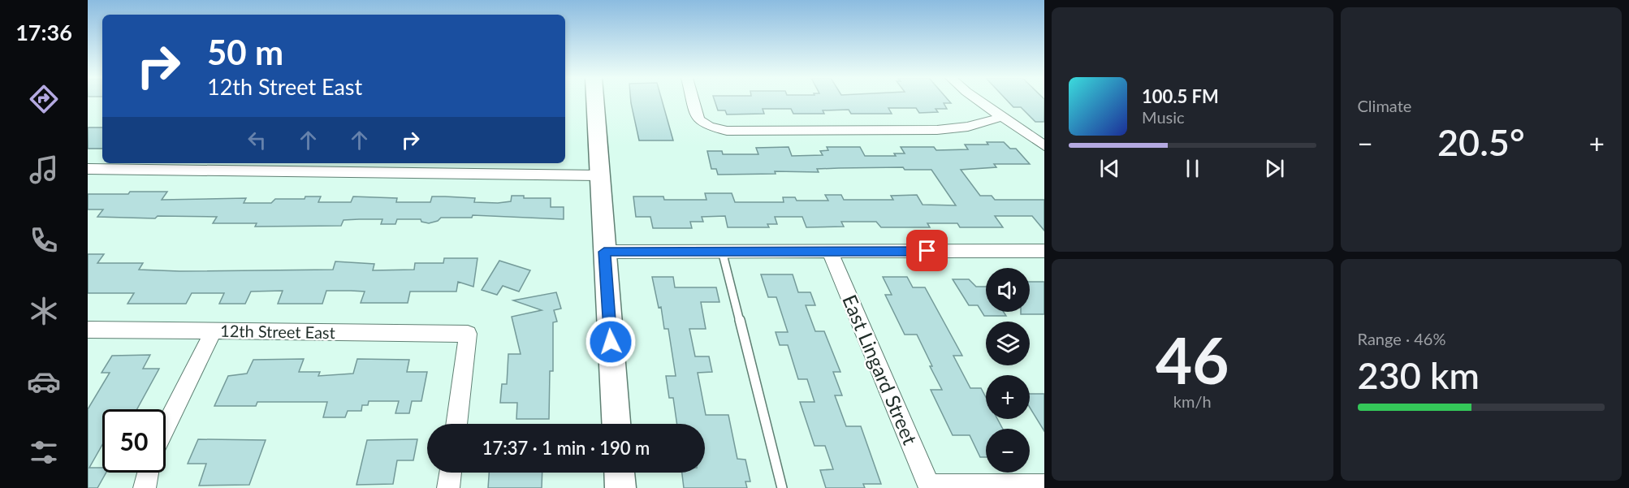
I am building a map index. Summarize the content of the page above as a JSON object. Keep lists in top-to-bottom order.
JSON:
{
  "streets": {
    "street": ["12th Street East", "East Lingard Street"]
  },
  "page": {
    "tabs": "17:36",
    "tile": [
      "Climate",
      ["46", "km/h"],
      ["Range · 46%", "230 km"]
    ],
    "turn": ["50 m", "12th Street East"],
    "song": ["100.5 FM", "Music"],
    "heat": ["−", "20.5°", "+"],
    "map_buttons": ["+", "−"],
    "limit": "50",
    "trip": "17:37 · 1 min · 190 m"
  }
}
